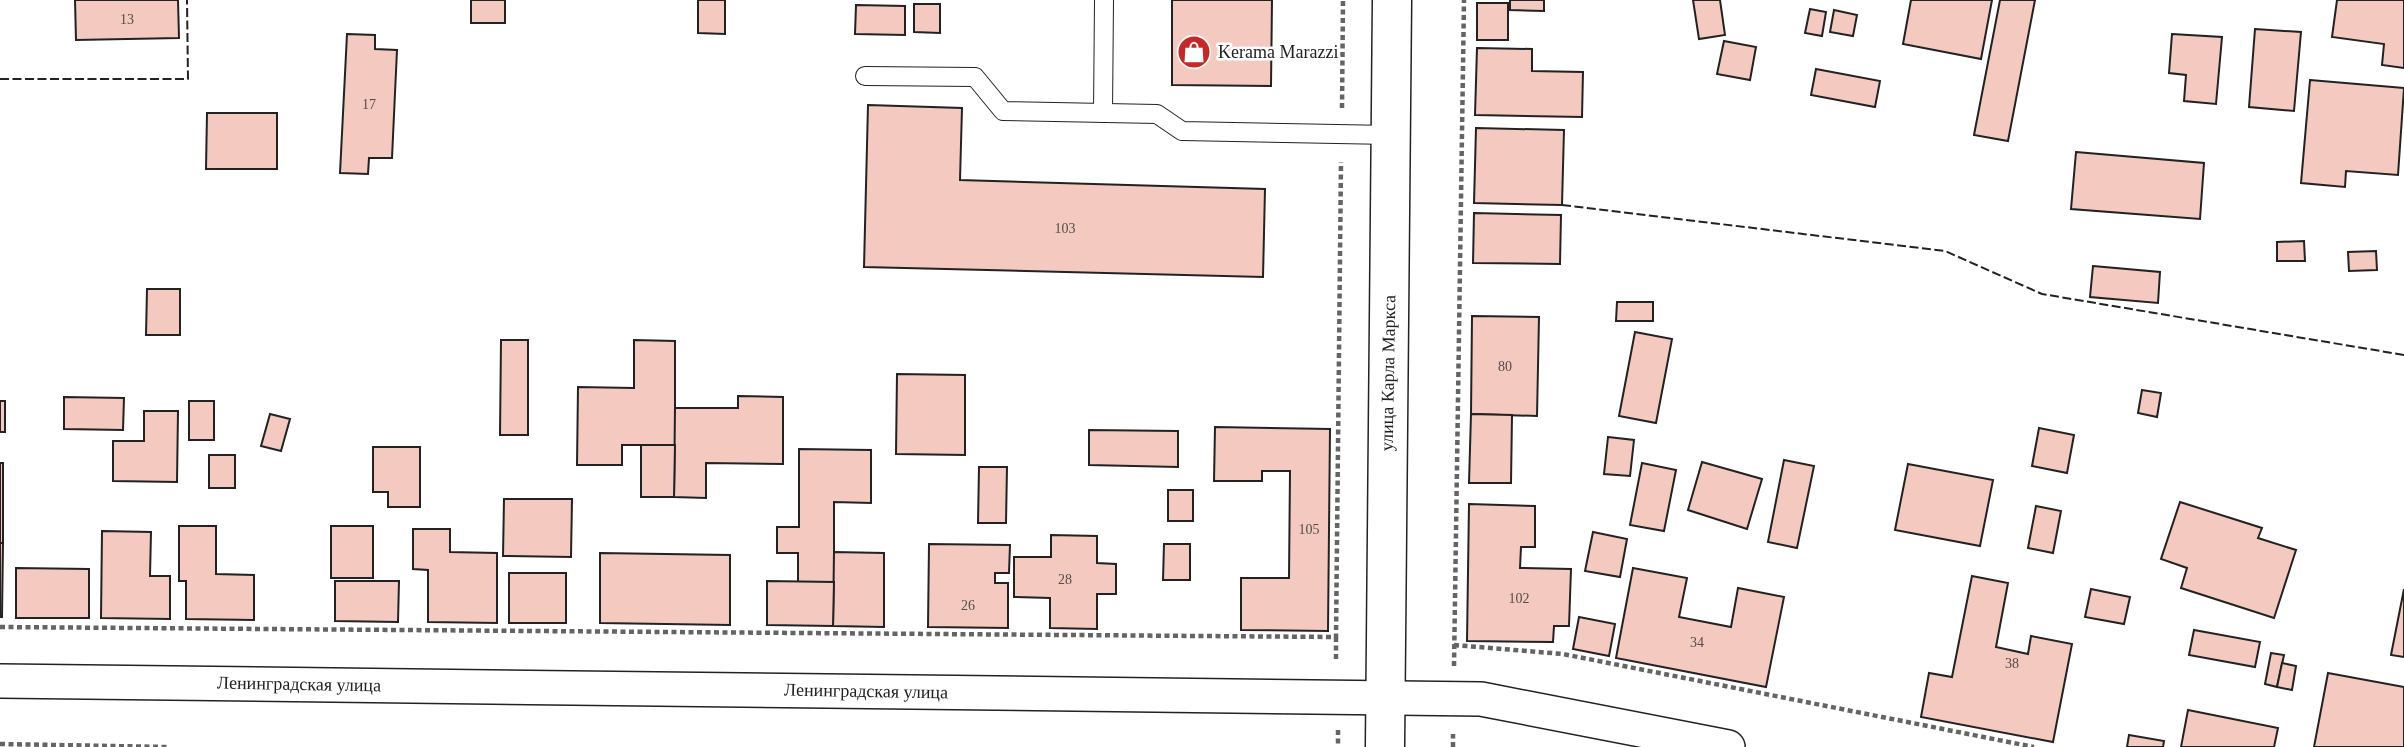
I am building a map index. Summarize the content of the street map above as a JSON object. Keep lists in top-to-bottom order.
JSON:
{
  "streets": {
    "main road": ["улица Карла Маркса"],
    "street": ["Ленинградская улица"]
  },
  "crossings": [
    ["улица Карла Маркса", "Ленинградская улица"]
  ],
  "places": {
    "shop": ["Kerama Marazzi"]
  },
  "house_numbers": [
    "13",
    "17",
    "103",
    "80",
    "105",
    "28",
    "102",
    "26",
    "34",
    "38"
  ]
}
